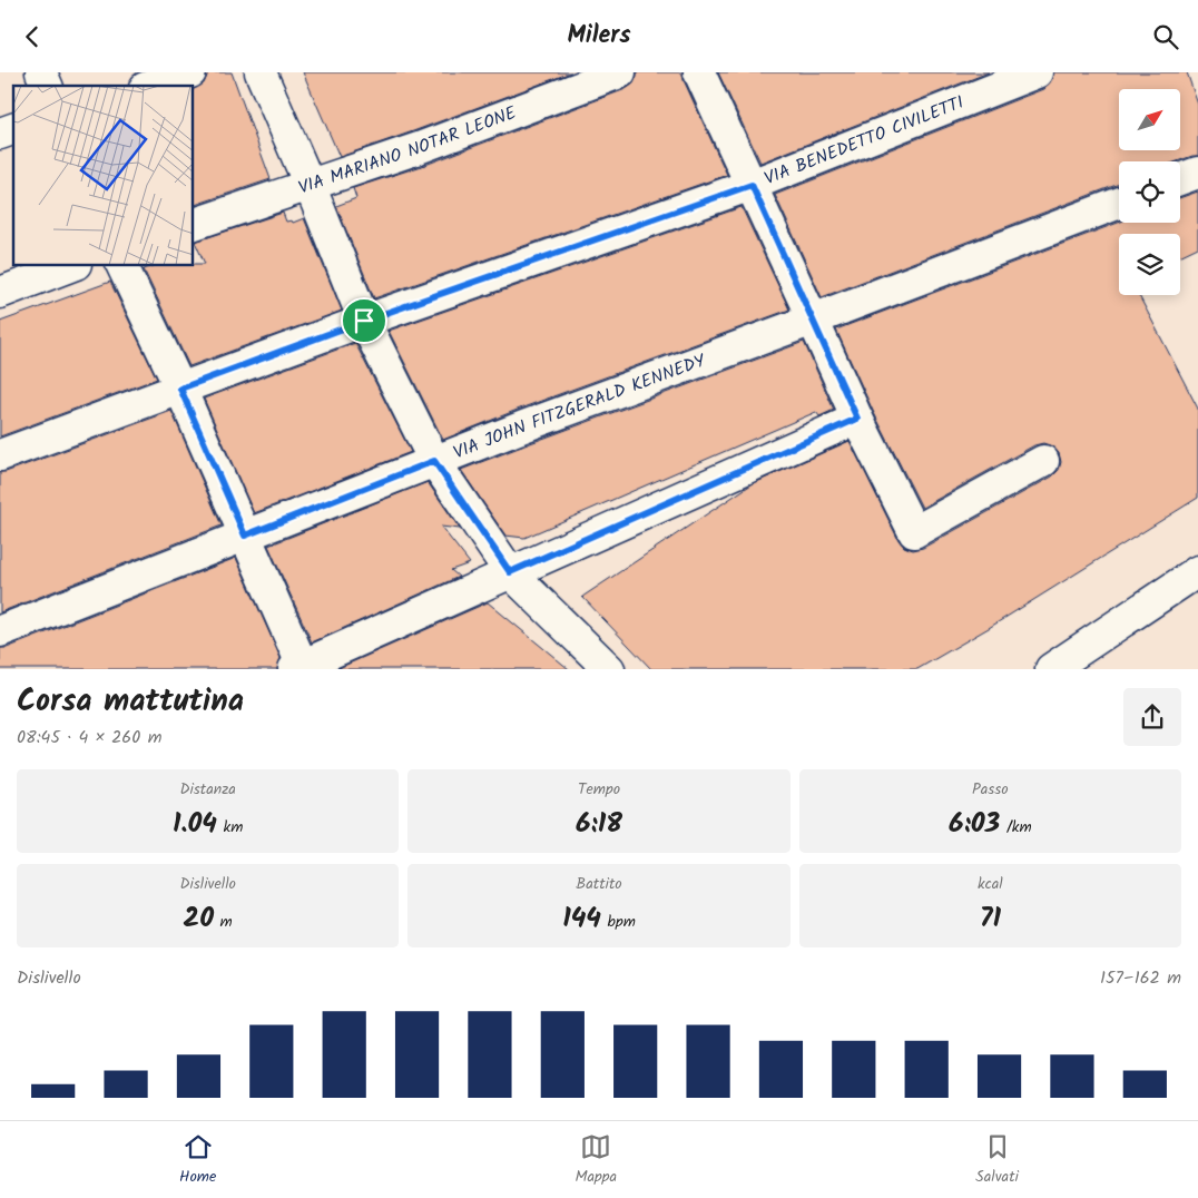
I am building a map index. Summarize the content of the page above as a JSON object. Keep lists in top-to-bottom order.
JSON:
{
  "streets": {
    "street": ["VIA BENEDETTO CIVILETTI", "VIA MARIANO NOTAR LEONE", "VIA JOHN FITZGERALD KENNEDY"]
  },
  "north": "top right",
  "page": {
    "header": "Milers",
    "heading": ["Corsa mattutina", "08:45 · 4 × 260 m"],
    "stats": [
      ["Distanza", "1.04 km"],
      ["Tempo", "6:18"],
      ["Passo", "6:03 /km"],
      ["Dislivello", "20 m"],
      ["Battito", "144 bpm"],
      ["kcal", "71"]
    ],
    "chart": ["Dislivello", "157–162 m"],
    "tabs": ["Home", "Mappa", "Salvati"]
  }
}
